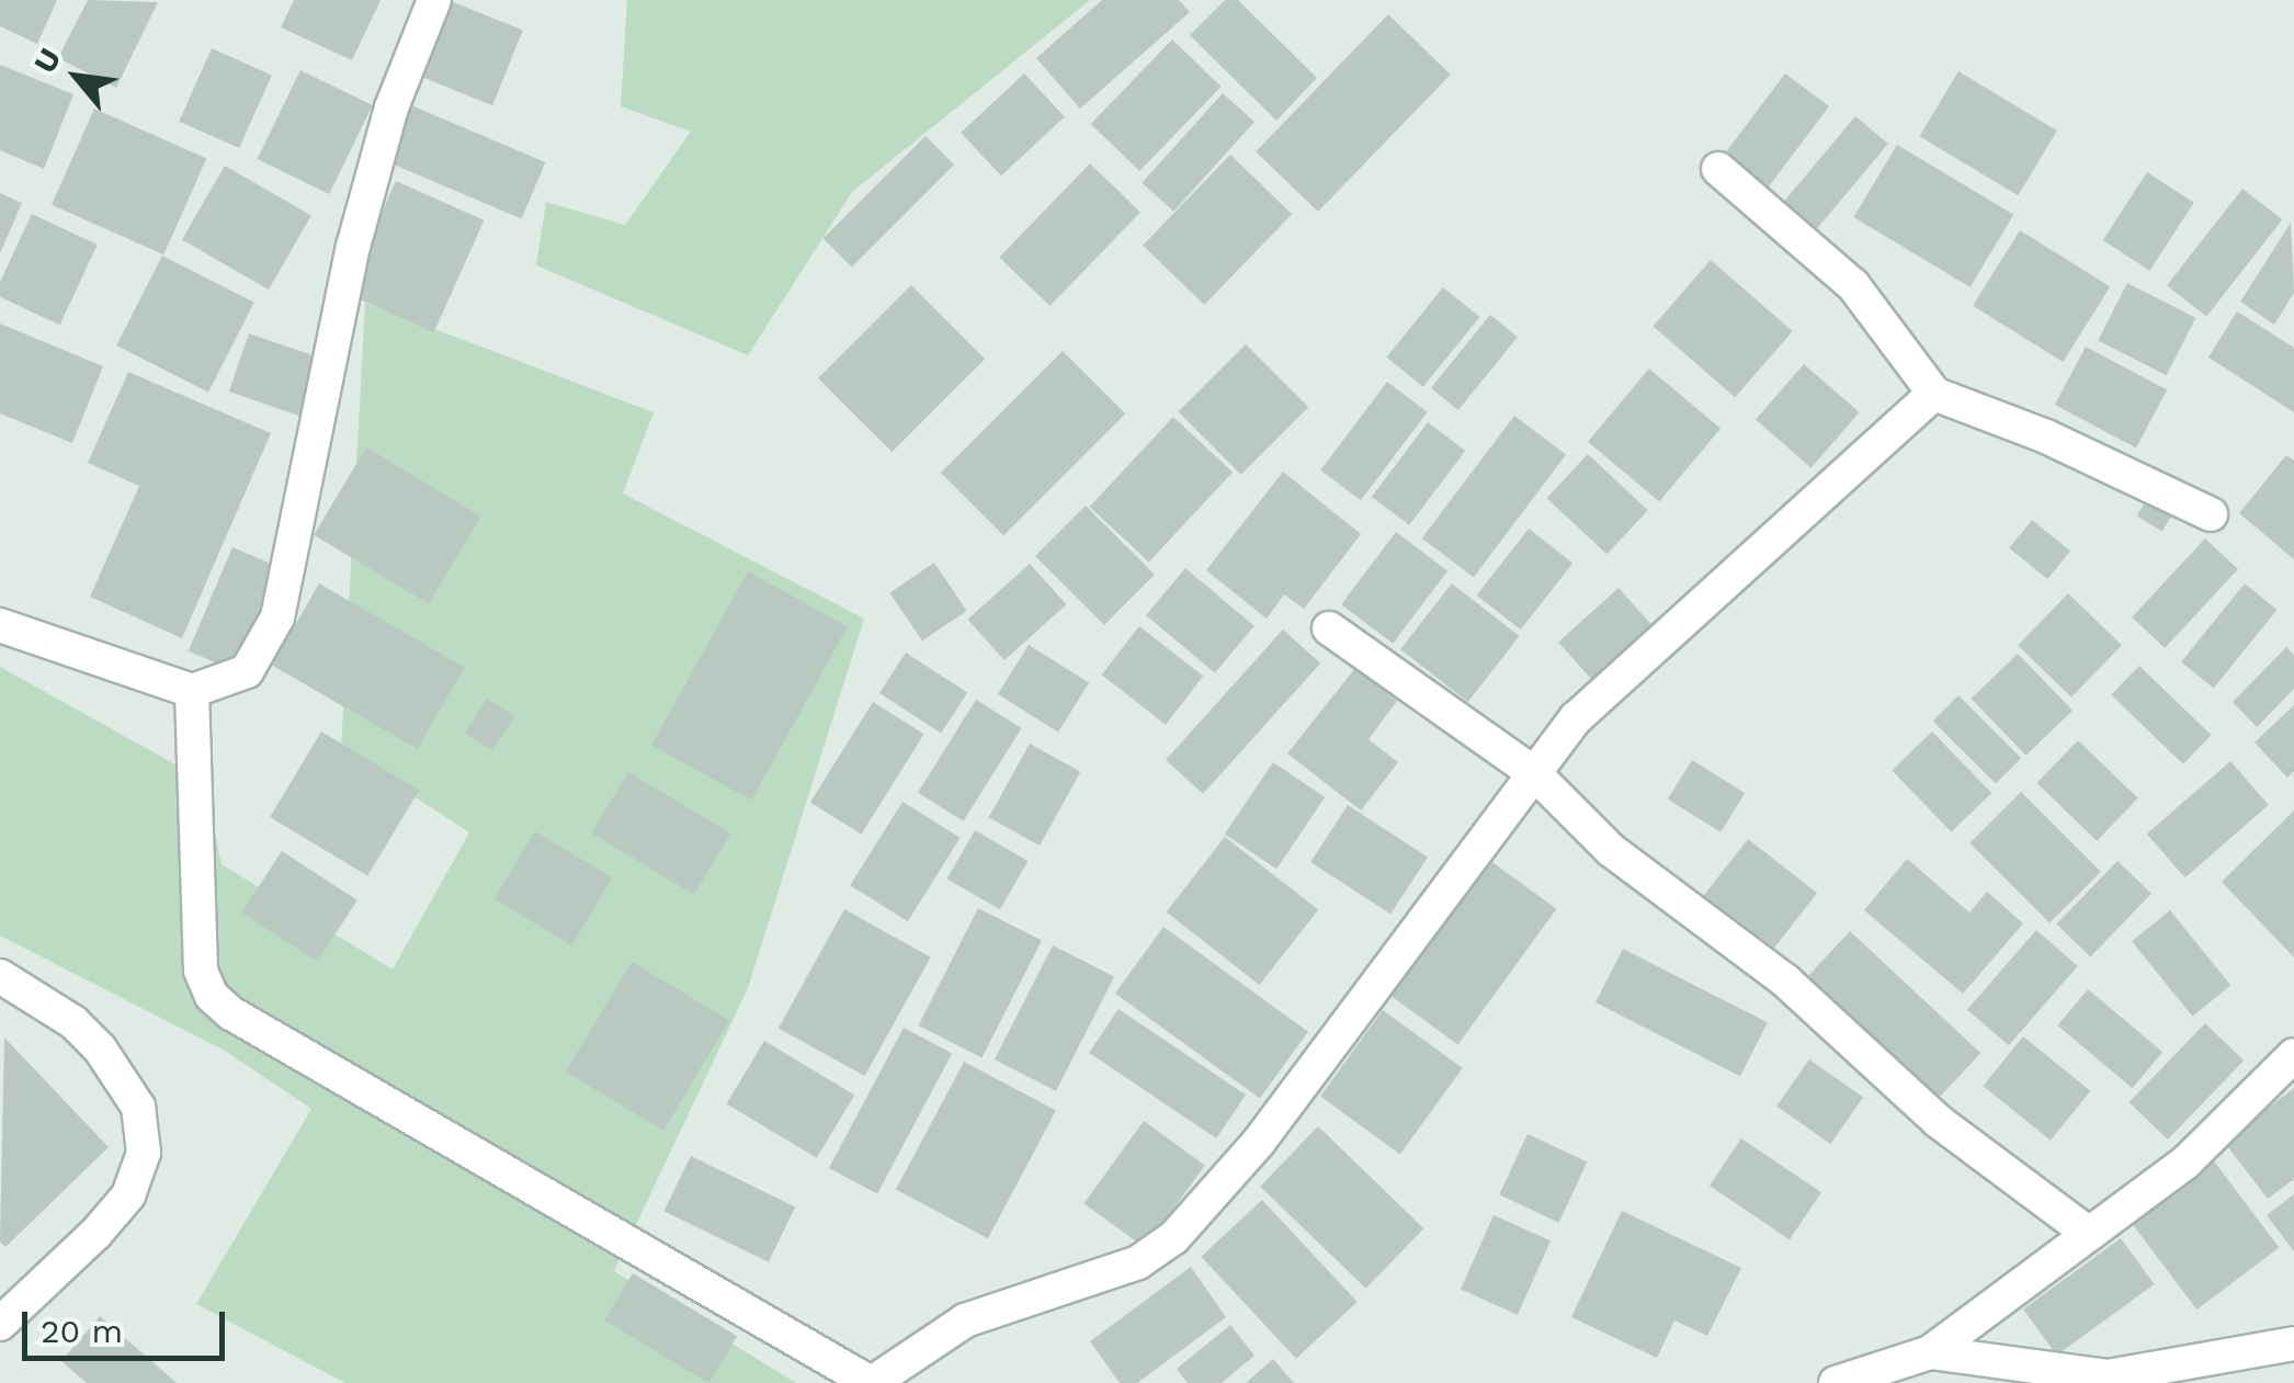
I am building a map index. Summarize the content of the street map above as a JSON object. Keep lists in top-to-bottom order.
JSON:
{
  "scale_bar": "20 m",
  "north": "top left"
}
